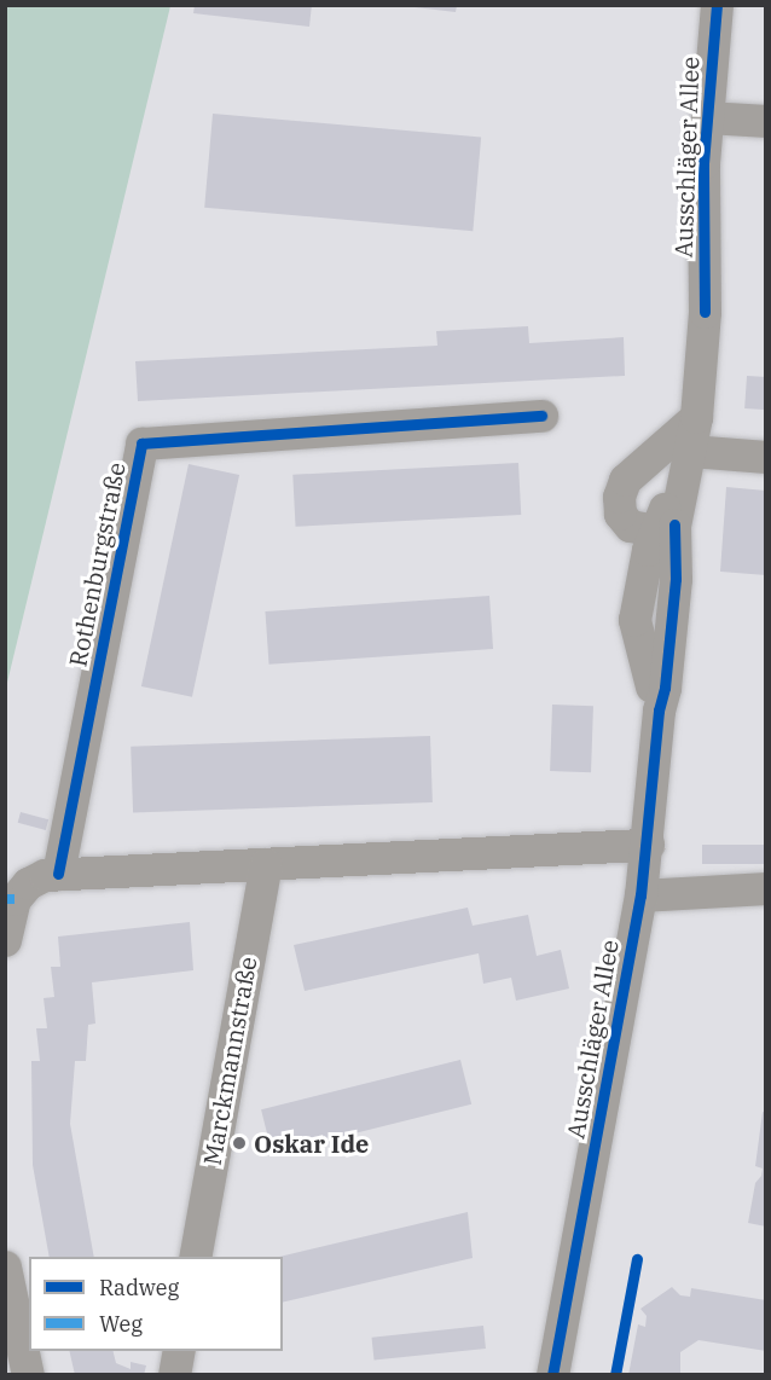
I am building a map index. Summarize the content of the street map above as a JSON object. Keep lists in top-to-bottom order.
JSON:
{
  "streets": {
    "street": ["Ausschläger Allee", "Rothenburgstraße", "Marckmannstraße"]
  },
  "places": ["Oskar Ide"],
  "legend": ["Radweg", "Weg"]
}
